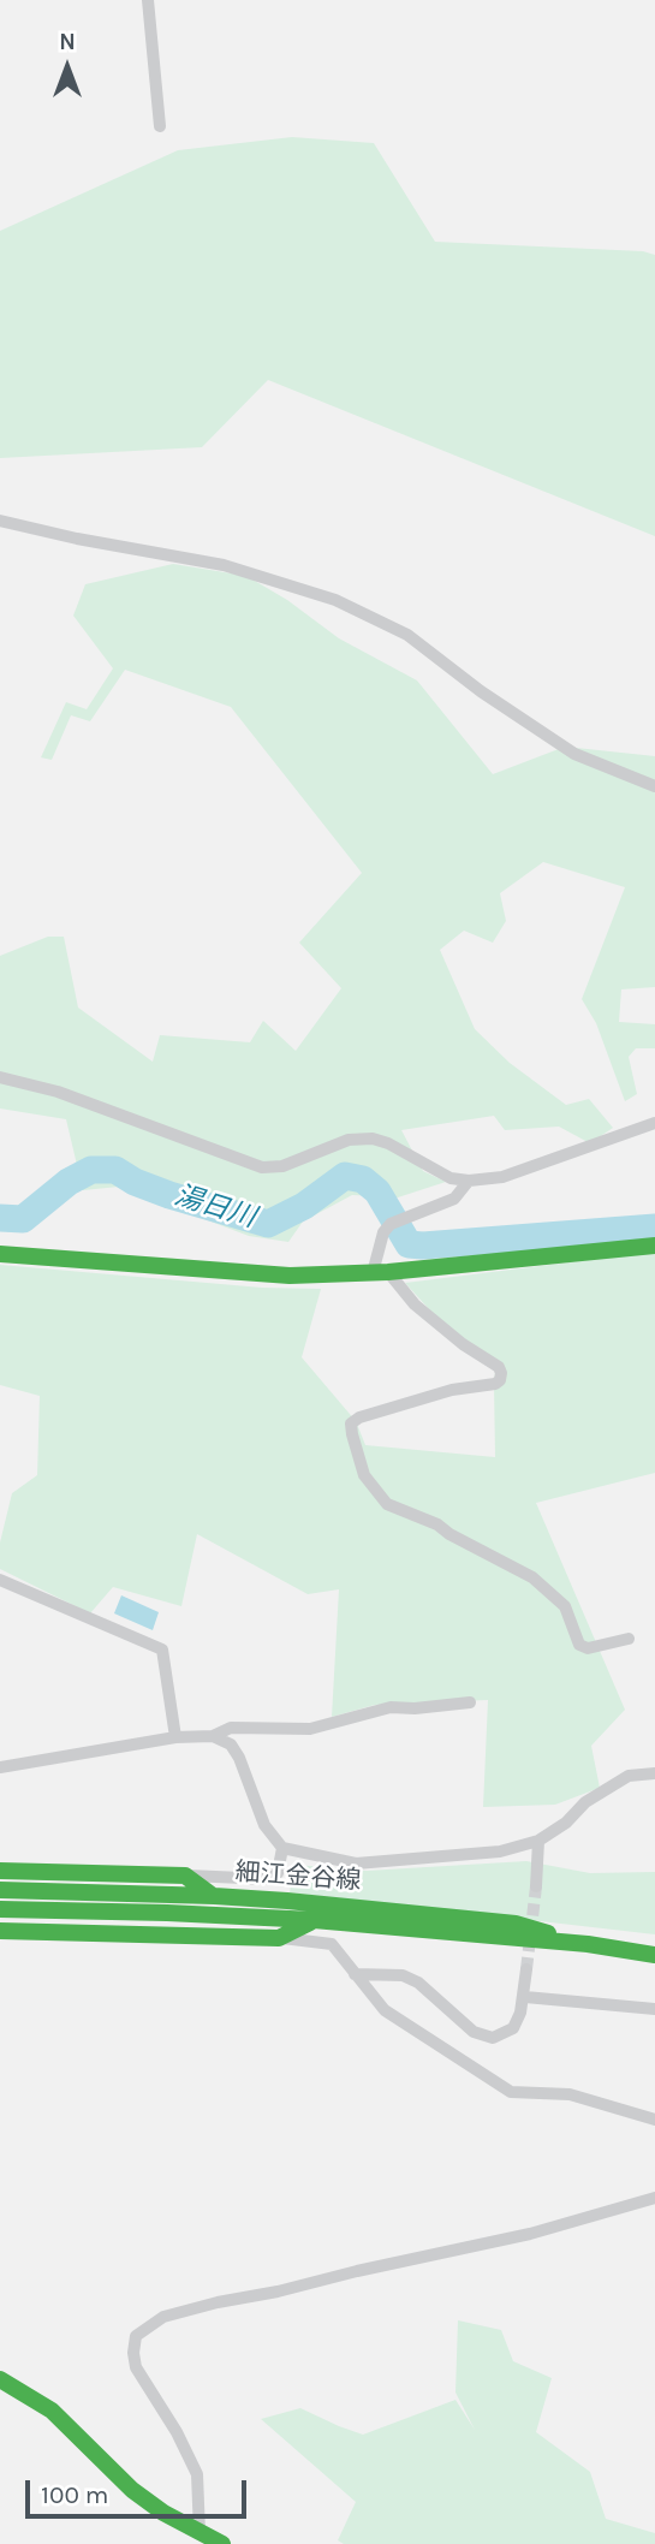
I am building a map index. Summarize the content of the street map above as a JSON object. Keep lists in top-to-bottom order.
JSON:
{
  "streets": {
    "main road": ["細江金谷線"]
  },
  "water": ["湯日川"],
  "scale_bar": "100 m",
  "north": "top"
}
